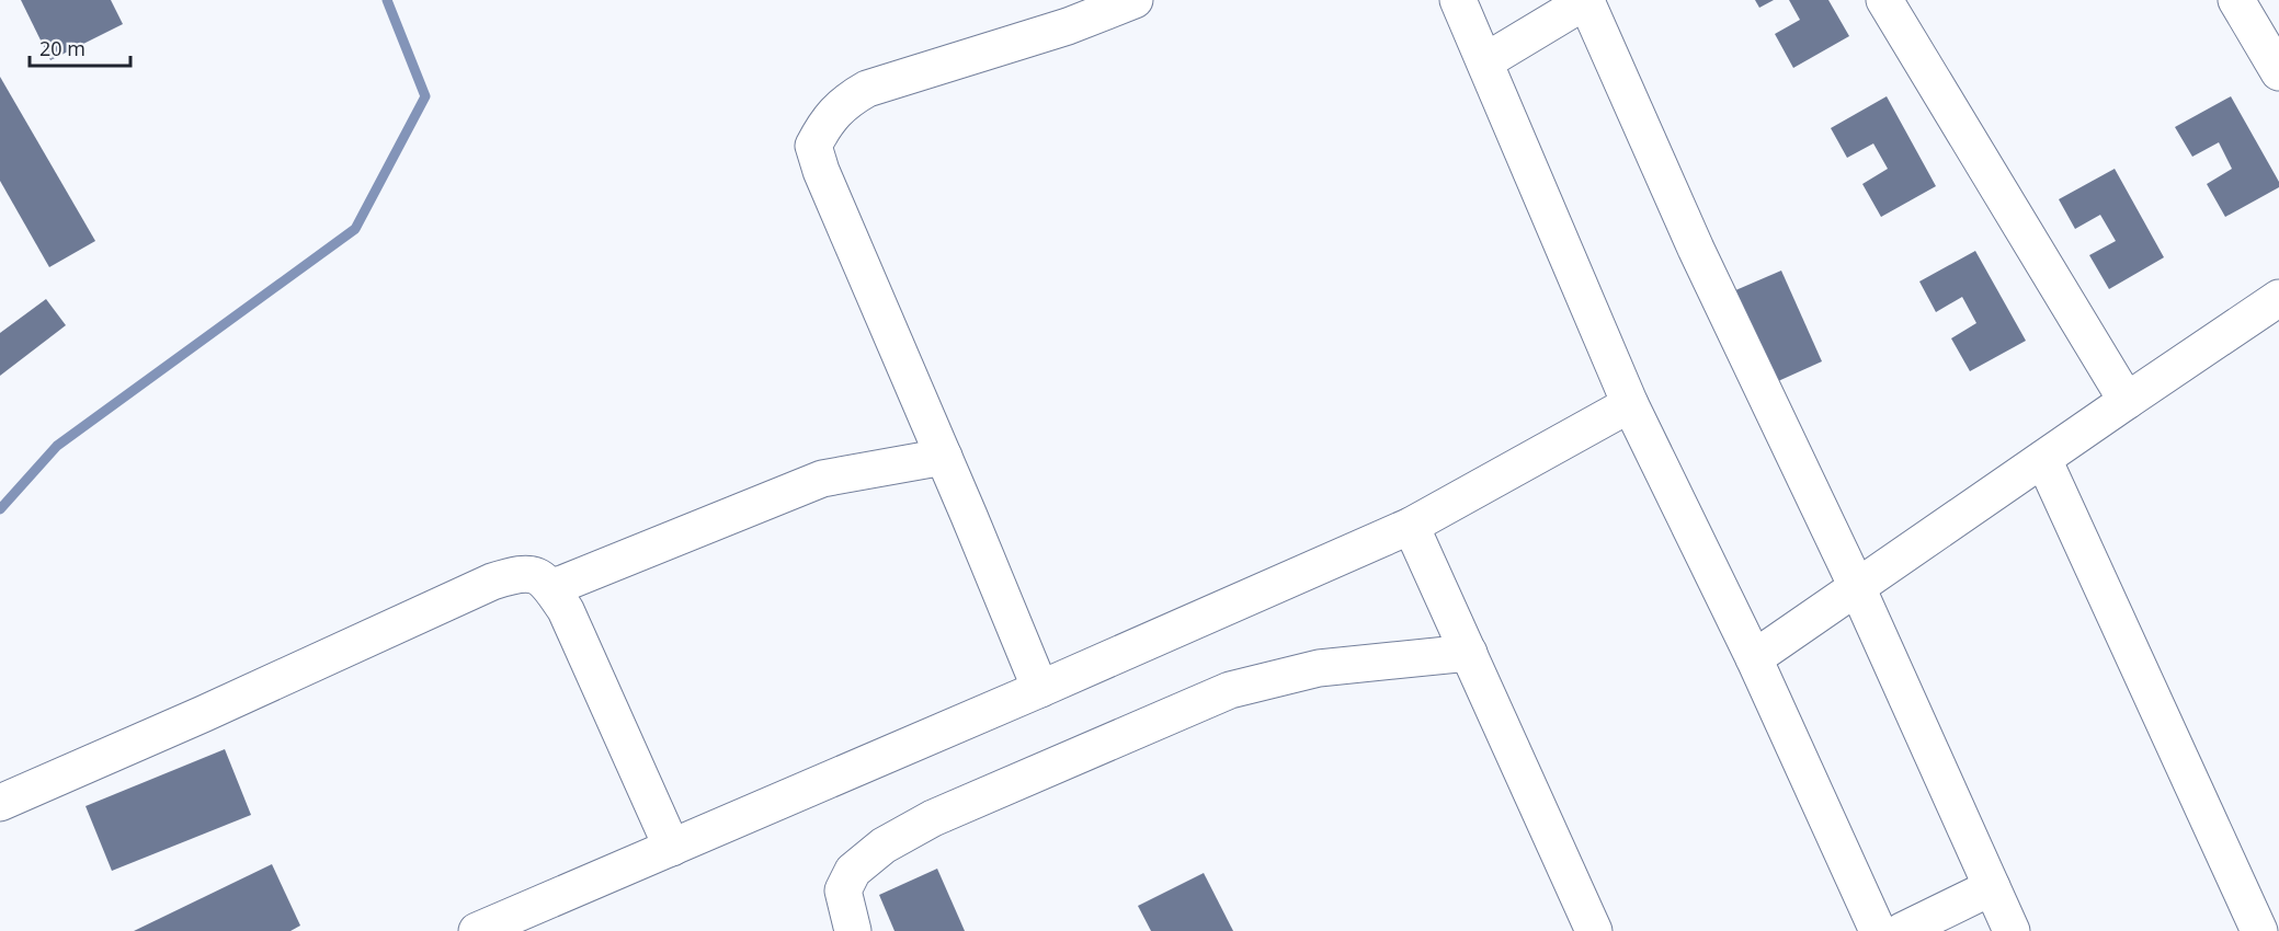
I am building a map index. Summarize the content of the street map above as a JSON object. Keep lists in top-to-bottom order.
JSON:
{
  "scale_bar": "20 m"
}
